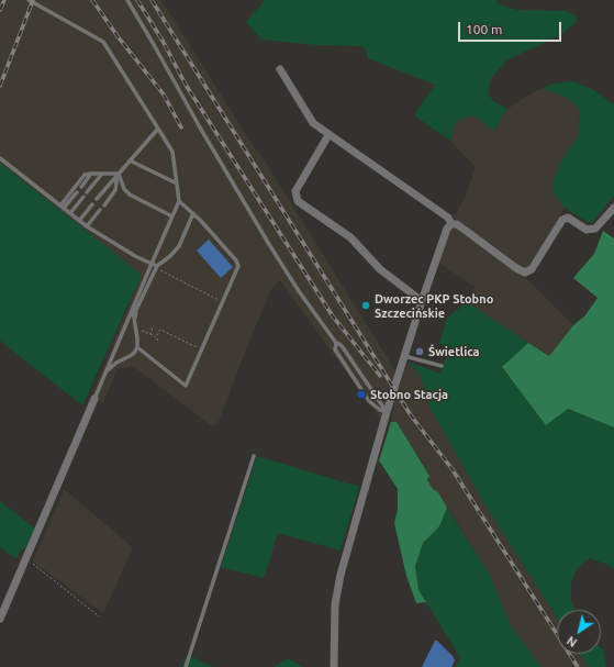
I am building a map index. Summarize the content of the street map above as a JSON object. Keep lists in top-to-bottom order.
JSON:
{
  "places": ["Dworzec PKP Stobno Szczecińskie", "Świetlica", "Stobno Stacja"],
  "scale_bar": "100 m",
  "north": "bottom left"
}
